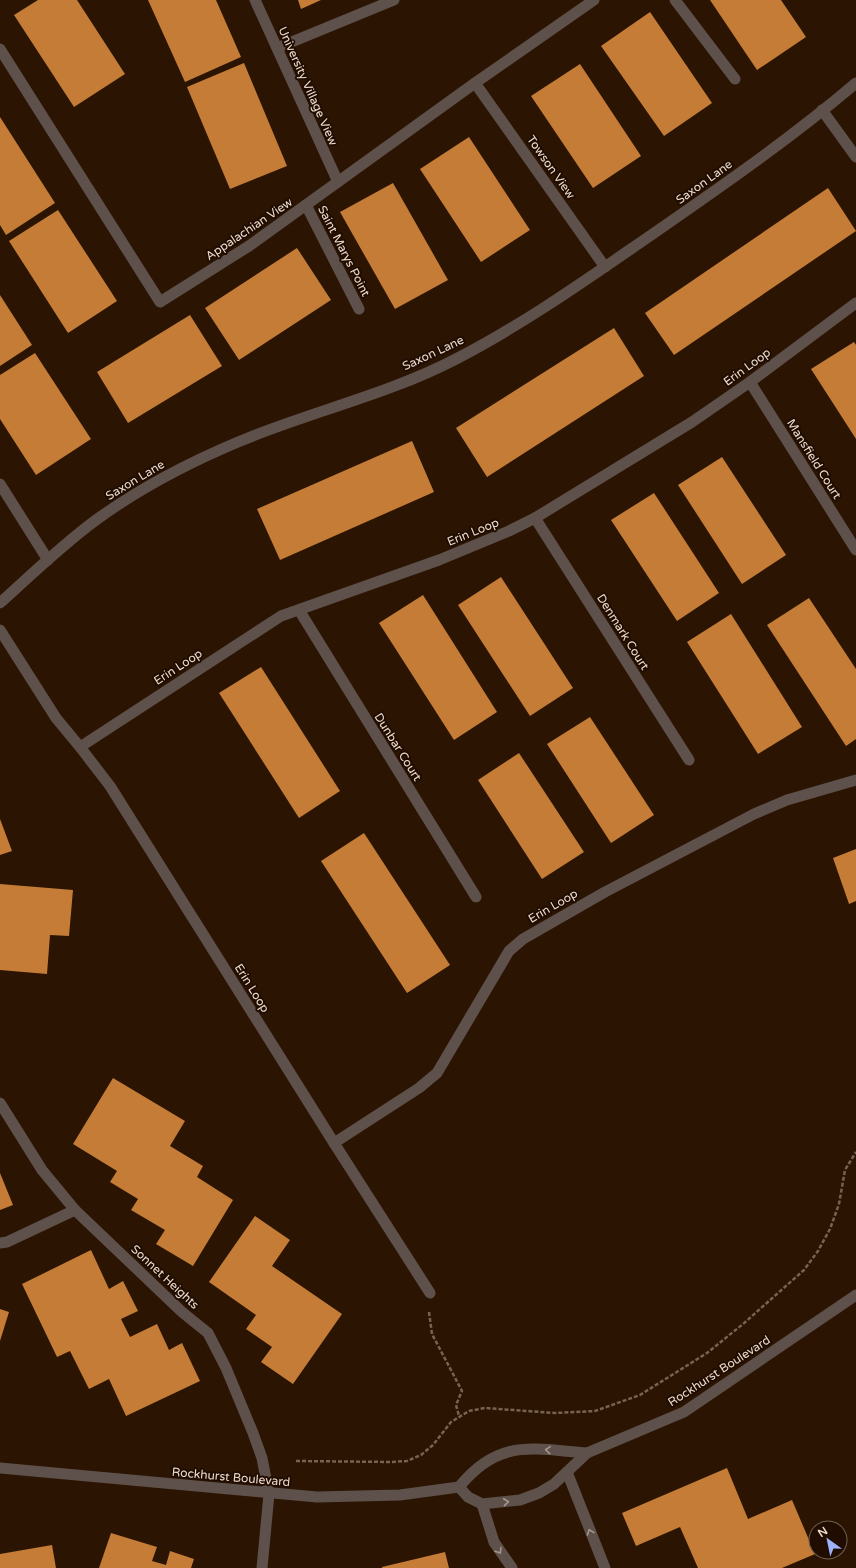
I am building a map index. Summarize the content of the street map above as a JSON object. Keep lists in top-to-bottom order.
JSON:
{
  "streets": {
    "street": [
      "University Village View",
      "Towson View",
      "Saxon Lane",
      "Appalachian View",
      "Saint Marys Point",
      "Erin Loop",
      "Mansfield Court",
      "Denmark Court",
      "Dunbar Court",
      "Sonnet Heights",
      "Rockhurst Boulevard"
    ]
  },
  "crossings": [
    ["University Village View", "Appalachian View"],
    ["Towson View", "Saxon Lane"],
    ["Towson View", "Appalachian View"],
    ["Appalachian View", "Saint Marys Point"],
    ["Erin Loop", "Mansfield Court"],
    ["Erin Loop", "Denmark Court"],
    ["Erin Loop", "Dunbar Court"],
    ["Sonnet Heights", "Rockhurst Boulevard"]
  ],
  "north": "top left"
}
